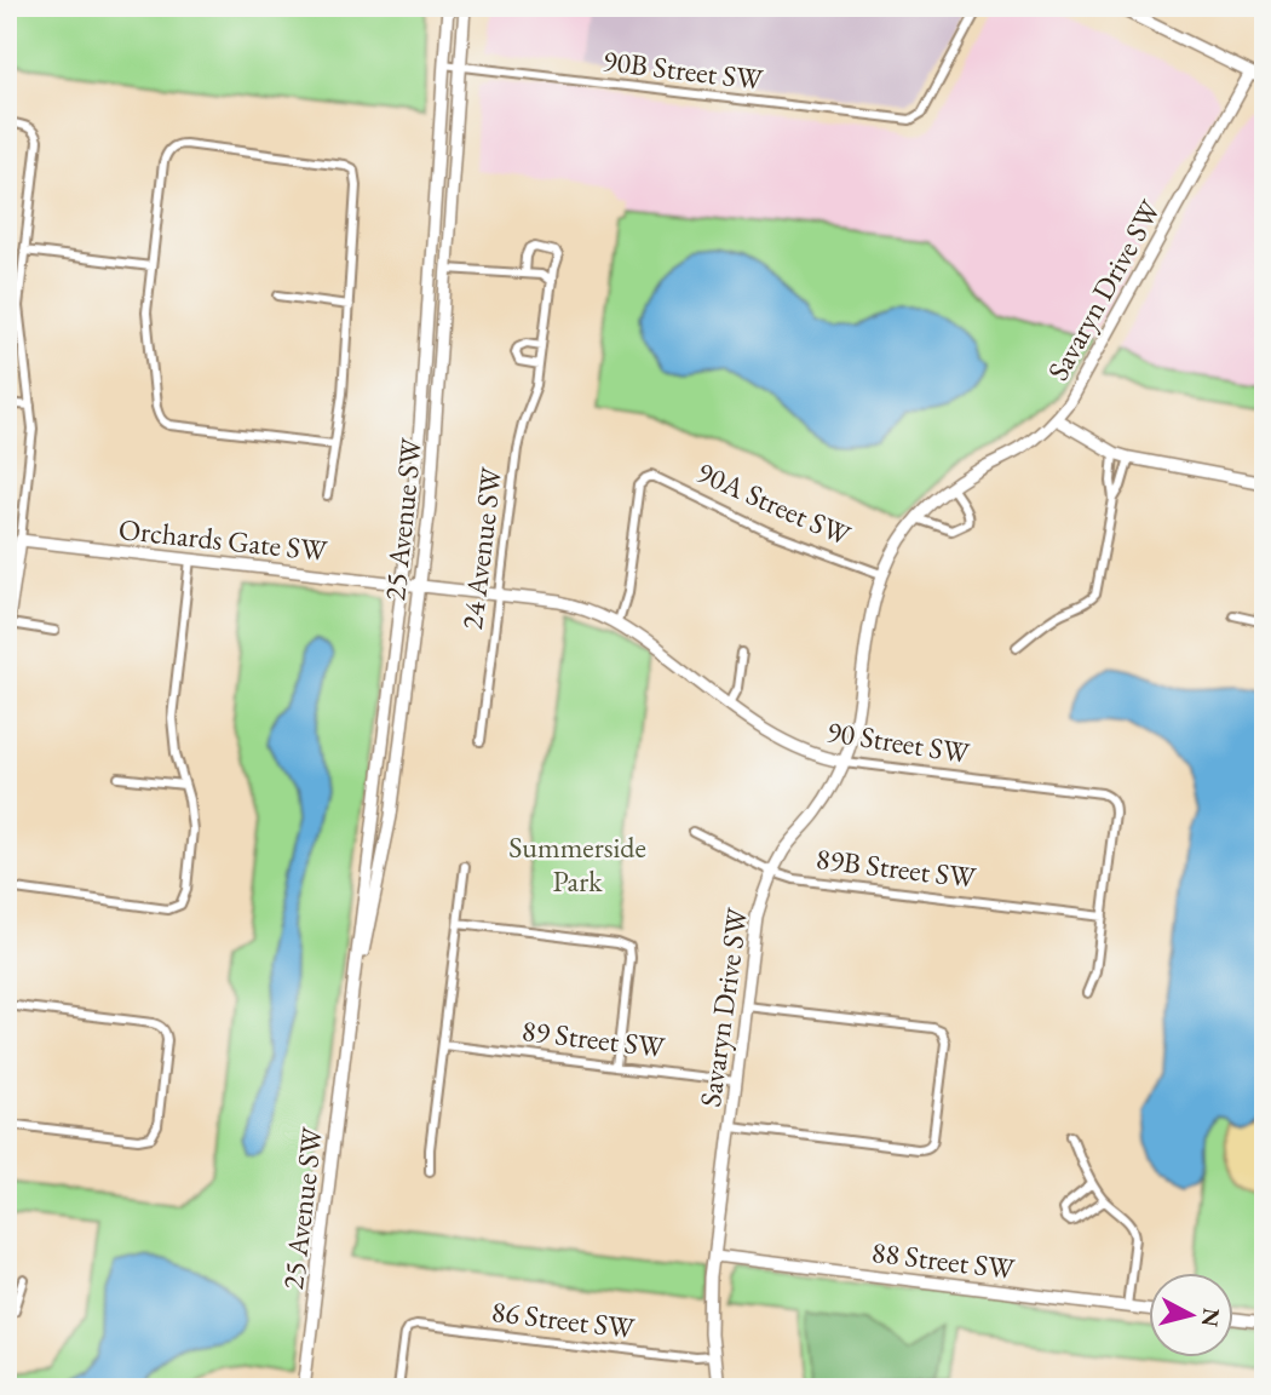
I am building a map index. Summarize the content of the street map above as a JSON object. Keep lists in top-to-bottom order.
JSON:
{
  "streets": {
    "street": [
      "90B Street SW",
      "Savaryn Drive SW",
      "90A Street SW",
      "25 Avenue SW",
      "Orchards Gate SW",
      "24 Avenue SW",
      "90 Street SW",
      "89B Street SW",
      "89 Street SW",
      "88 Street SW",
      "86 Street SW"
    ]
  },
  "crossings": [
    ["90B Street SW", "25 Avenue SW"],
    ["Savaryn Drive SW", "90A Street SW"],
    ["Savaryn Drive SW", "90 Street SW"],
    ["Savaryn Drive SW", "89B Street SW"],
    ["Savaryn Drive SW", "89 Street SW"],
    ["Savaryn Drive SW", "88 Street SW"],
    ["Savaryn Drive SW", "86 Street SW"],
    ["90A Street SW", "90 Street SW"],
    ["25 Avenue SW", "Orchards Gate SW"],
    ["25 Avenue SW", "90 Street SW"],
    ["Orchards Gate SW", "90 Street SW"],
    ["24 Avenue SW", "90 Street SW"],
    ["90 Street SW", "89B Street SW"]
  ],
  "parks": ["Summerside Park"],
  "north": "right"
}
